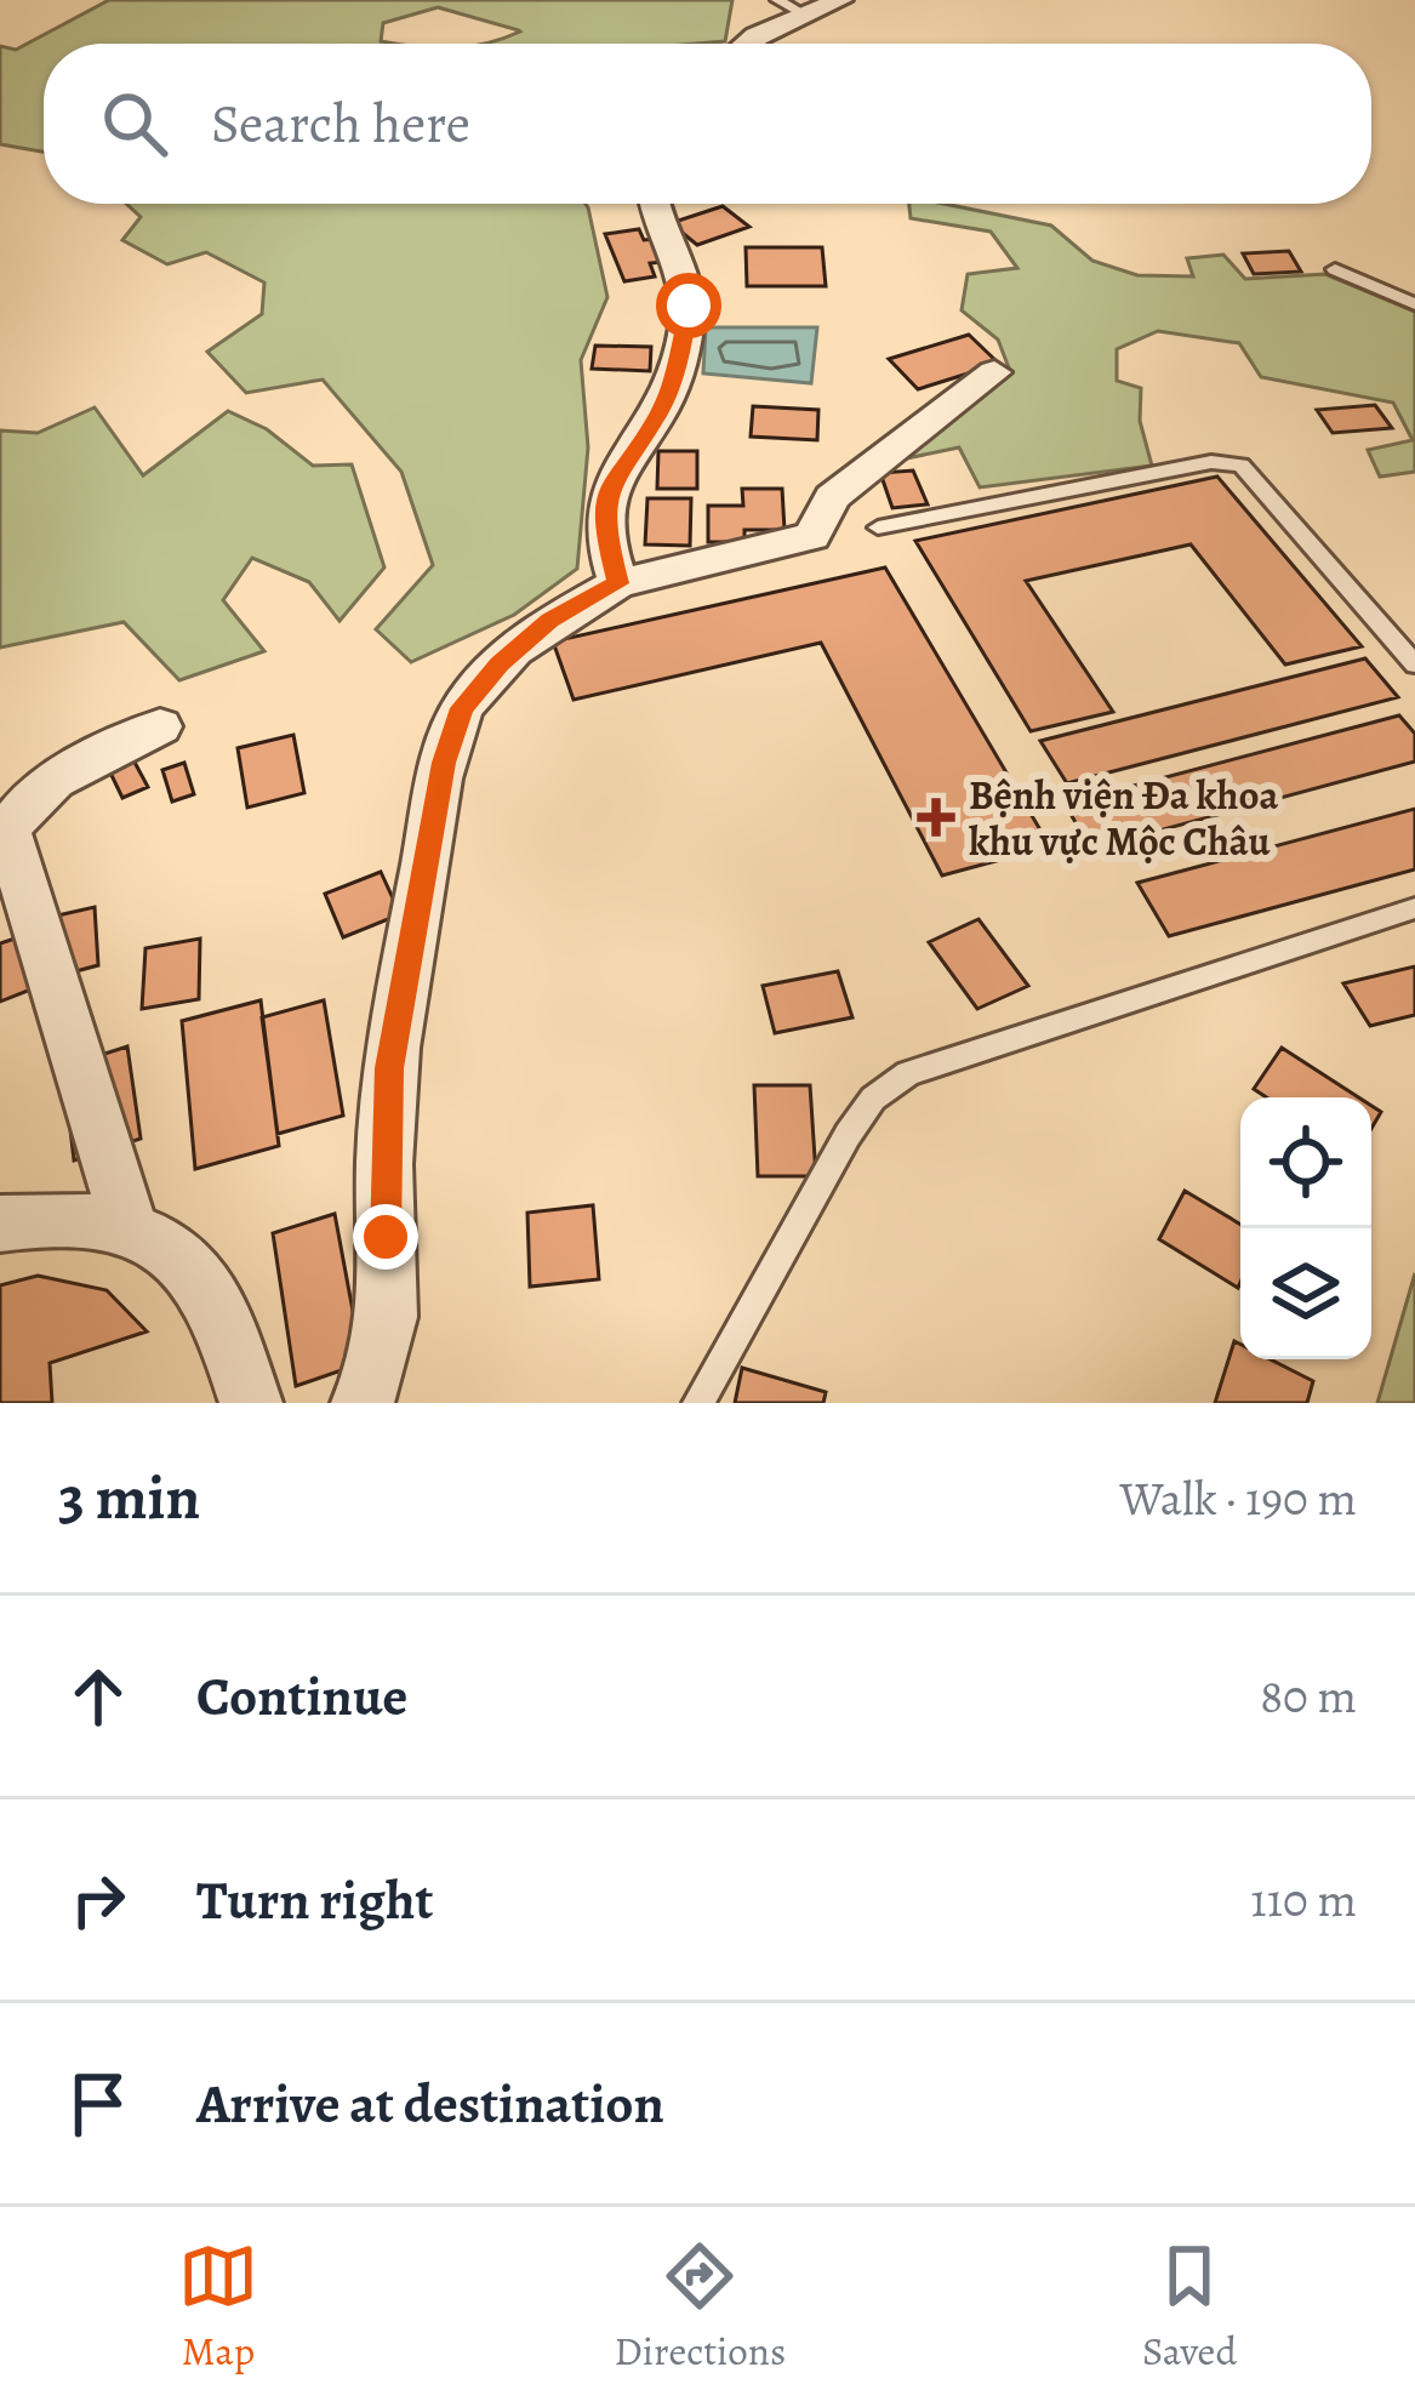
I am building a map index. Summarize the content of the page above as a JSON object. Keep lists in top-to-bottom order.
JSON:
{
  "places": {
    "health": ["Bệnh viện Đa khoa khu vực Mộc Châu"]
  },
  "page": {
    "search": "Search here",
    "heading": ["3 min", "Walk · 190 m"],
    "list": [
      ["Continue", "80 m"],
      ["Turn right", "110 m"],
      "Arrive at destination"
    ],
    "nav": ["Map", "Directions", "Saved"]
  }
}
